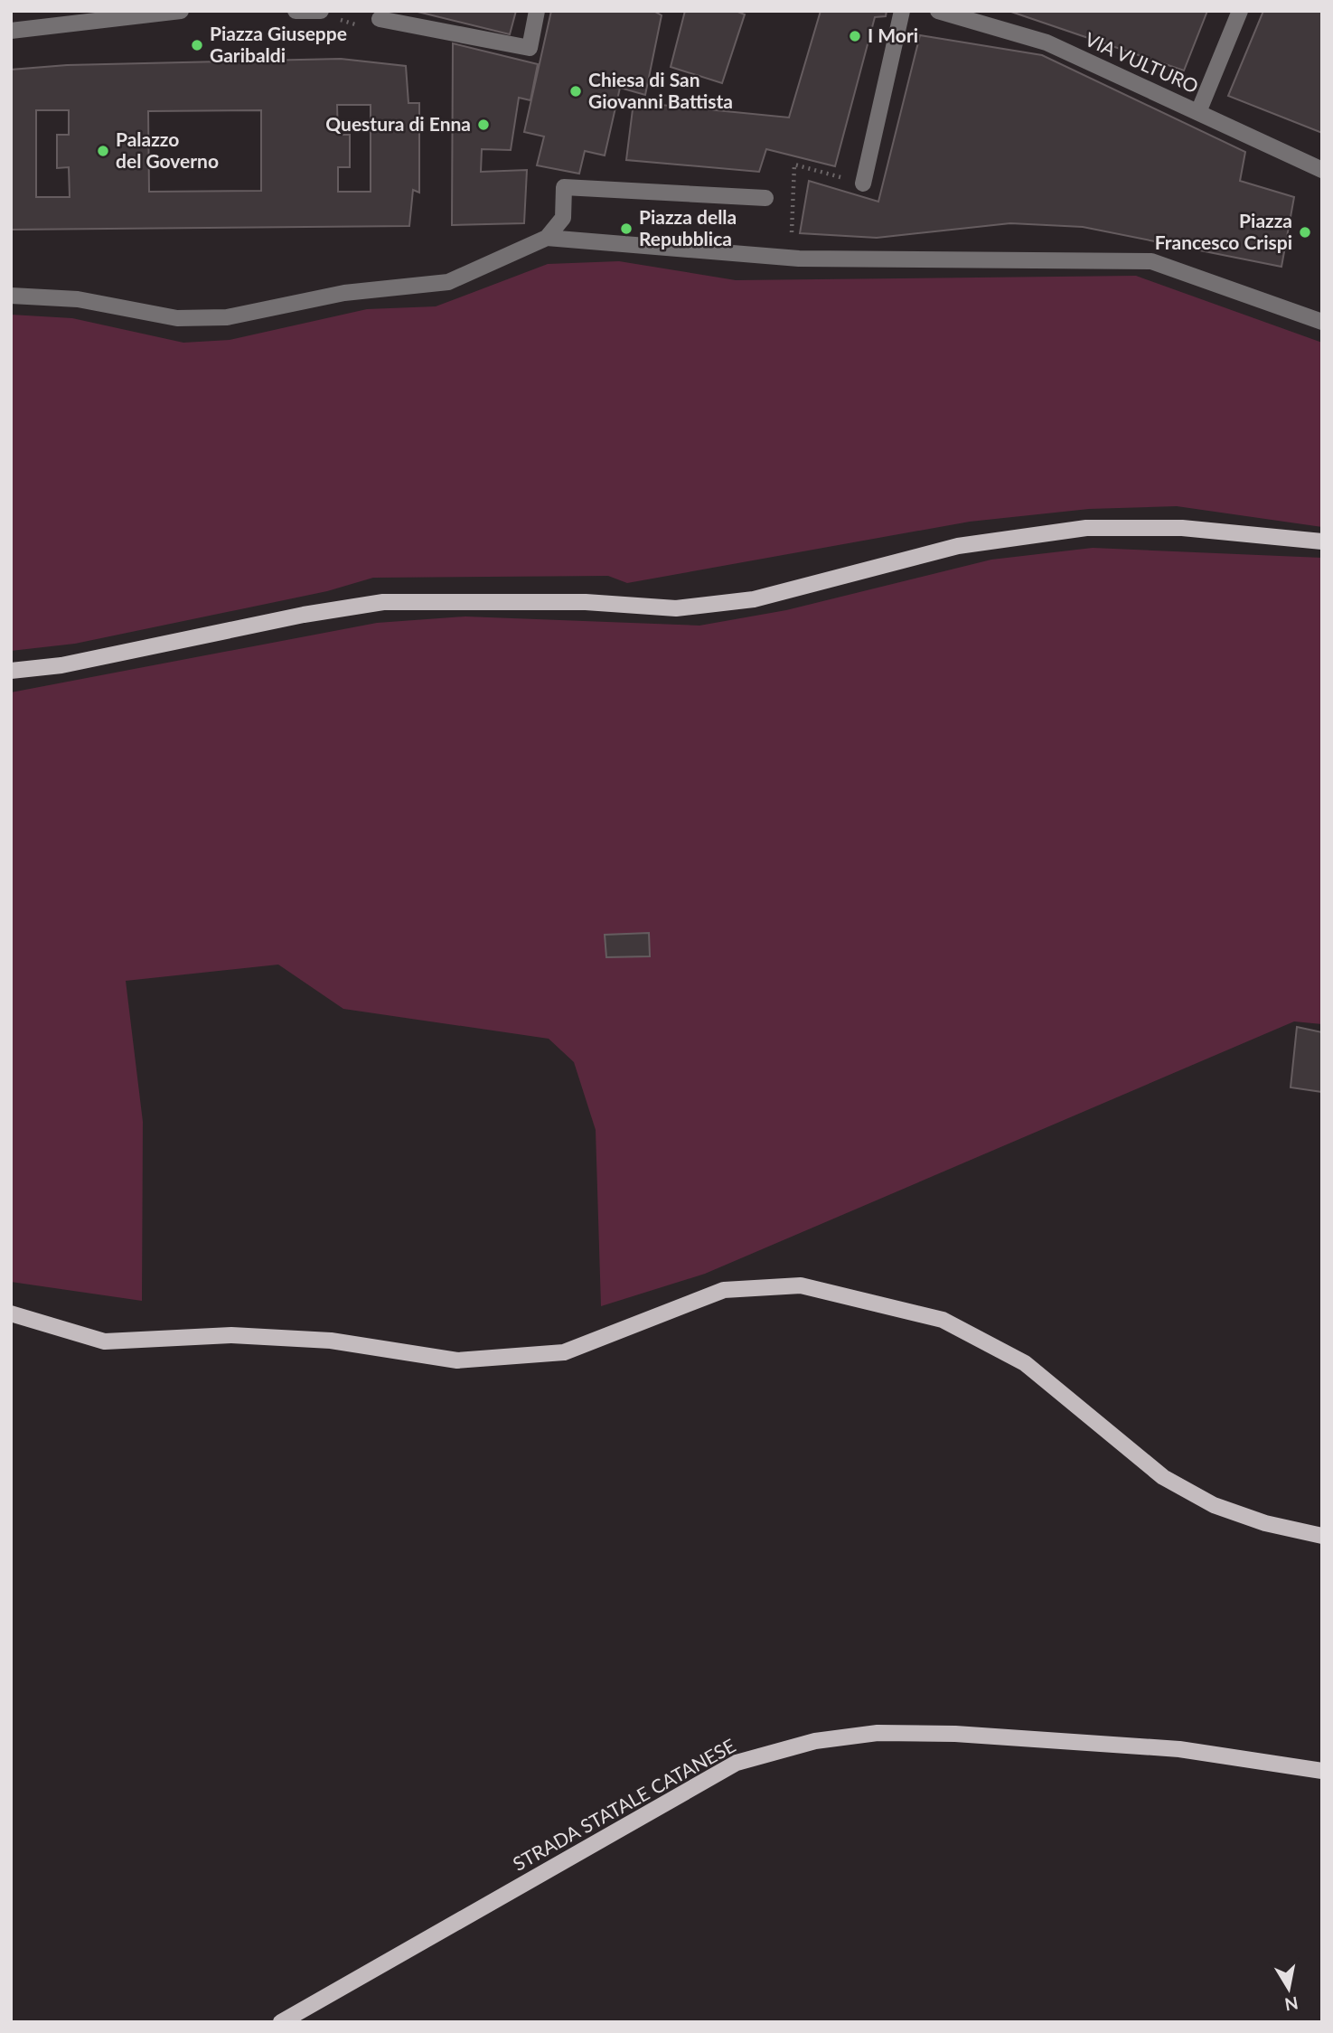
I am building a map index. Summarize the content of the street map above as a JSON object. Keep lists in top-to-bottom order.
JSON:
{
  "streets": {
    "main road": ["STRADA STATALE CATANESE"],
    "street": ["VIA VULTURO"]
  },
  "places": [
    "I Mori",
    "Piazza Giuseppe Garibaldi",
    "Chiesa di San Giovanni Battista",
    "Questura di Enna",
    "Palazzo del Governo",
    "Piazza della Repubblica",
    "Piazza Francesco Crispi"
  ],
  "north": "bottom"
}
